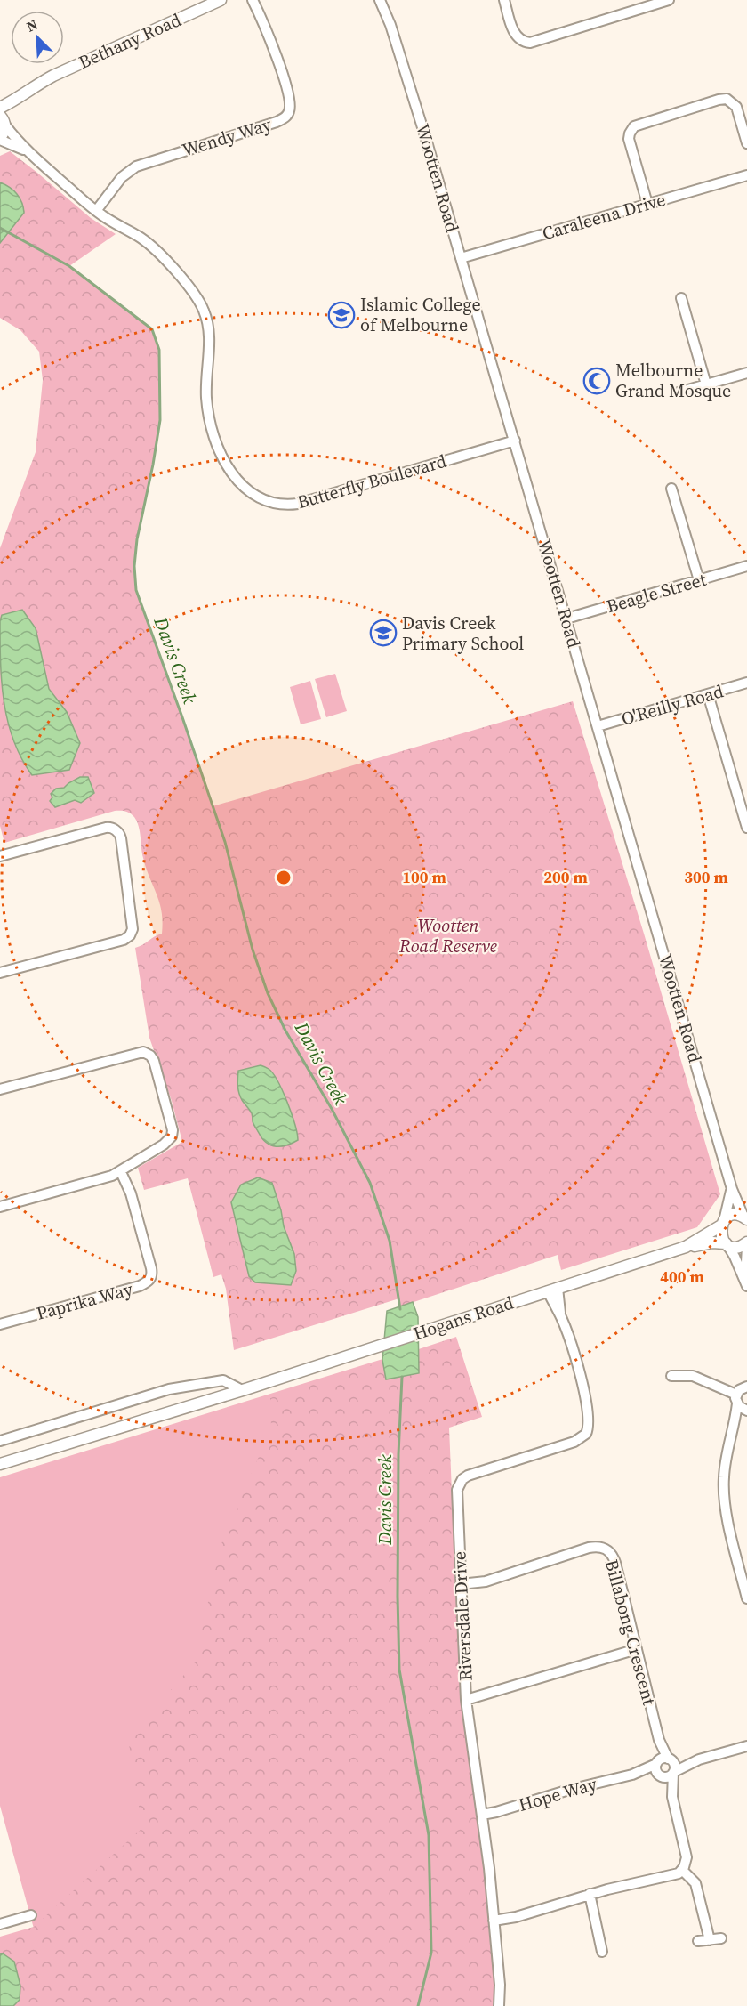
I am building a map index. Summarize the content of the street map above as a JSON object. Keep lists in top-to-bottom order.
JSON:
{
  "streets": {
    "street": [
      "Bethany Road",
      "Wendy Way",
      "Wootten Road",
      "Caraleena Drive",
      "Butterfly Boulevard",
      "Beagle Street",
      "O'Reilly Road",
      "Paprika Way",
      "Hogans Road",
      "Riversdale Drive",
      "Billabong Crescent",
      "Hope Way"
    ]
  },
  "crossings": [
    ["Bethany Road", "Butterfly Boulevard"],
    ["Wendy Way", "Butterfly Boulevard"],
    ["Wootten Road", "Caraleena Drive"],
    ["Wootten Road", "Butterfly Boulevard"],
    ["Wootten Road", "Beagle Street"],
    ["Wootten Road", "O'Reilly Road"],
    ["Wootten Road", "Hogans Road"],
    ["Hogans Road", "Riversdale Drive"],
    ["Riversdale Drive", "Billabong Crescent"],
    ["Riversdale Drive", "Hope Way"],
    ["Billabong Crescent", "Hope Way"]
  ],
  "water": ["Davis Creek"],
  "parks": ["Wootten Road Reserve"],
  "places": {
    "school or university": ["Islamic College of Melbourne", "Davis Creek Primary School"],
    "mosque": ["Melbourne Grand Mosque"]
  },
  "north": "top left",
  "rings": [
    "100 m",
    "200 m",
    "300 m",
    "400 m"
  ]
}
